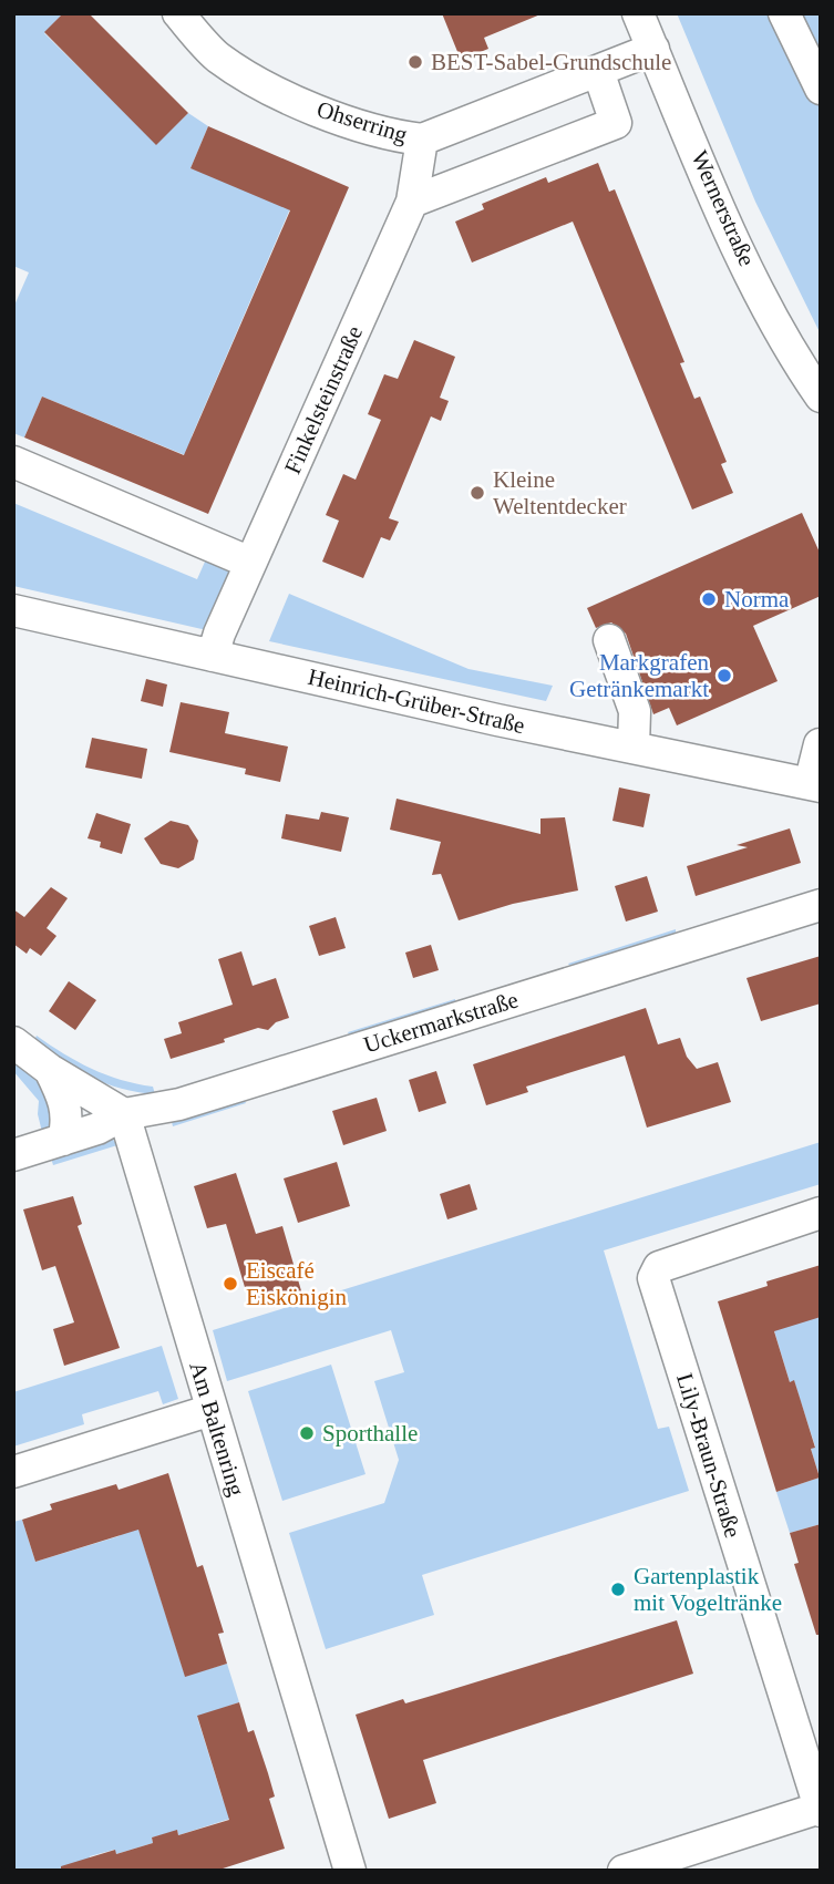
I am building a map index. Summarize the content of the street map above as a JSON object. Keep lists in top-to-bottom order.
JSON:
{
  "streets": {
    "street": [
      "Ohserring",
      "Wernerstraße",
      "Finkelsteinstraße",
      "Heinrich-Grüber-Straße",
      "Uckermarkstraße",
      "Am Baltenring",
      "Lily-Braun-Straße"
    ]
  },
  "crossings": [
    ["Ohserring", "Wernerstraße"],
    ["Ohserring", "Finkelsteinstraße"],
    ["Finkelsteinstraße", "Heinrich-Grüber-Straße"],
    ["Uckermarkstraße", "Am Baltenring"]
  ],
  "places": [
    "BEST-Sabel-Grundschule",
    "Kleine Weltentdecker",
    "Norma",
    "Markgrafen Getränkemarkt",
    "Eiscafé Eiskönigin",
    "Sporthalle",
    "Gartenplastik mit Vogeltränke"
  ]
}
